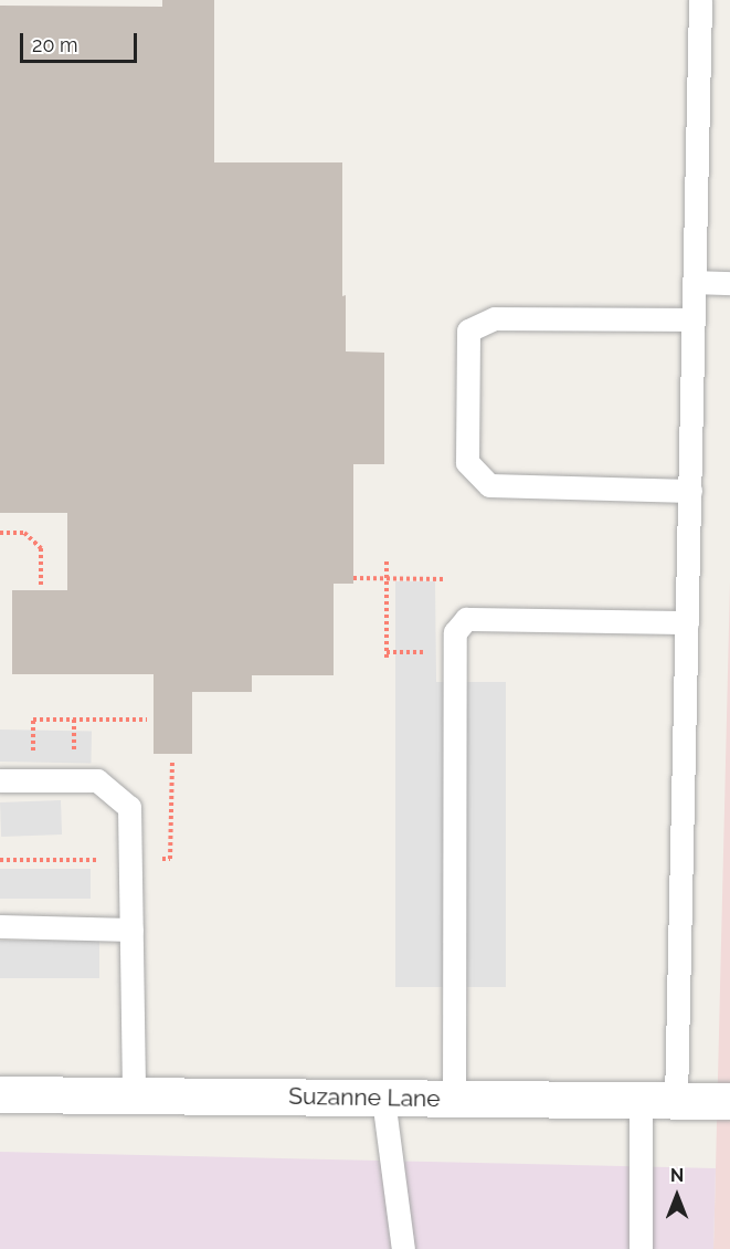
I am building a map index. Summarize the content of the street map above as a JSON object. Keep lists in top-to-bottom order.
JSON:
{
  "streets": {
    "street": ["Suzanne Lane"]
  },
  "scale_bar": "20 m",
  "north": "top"
}
